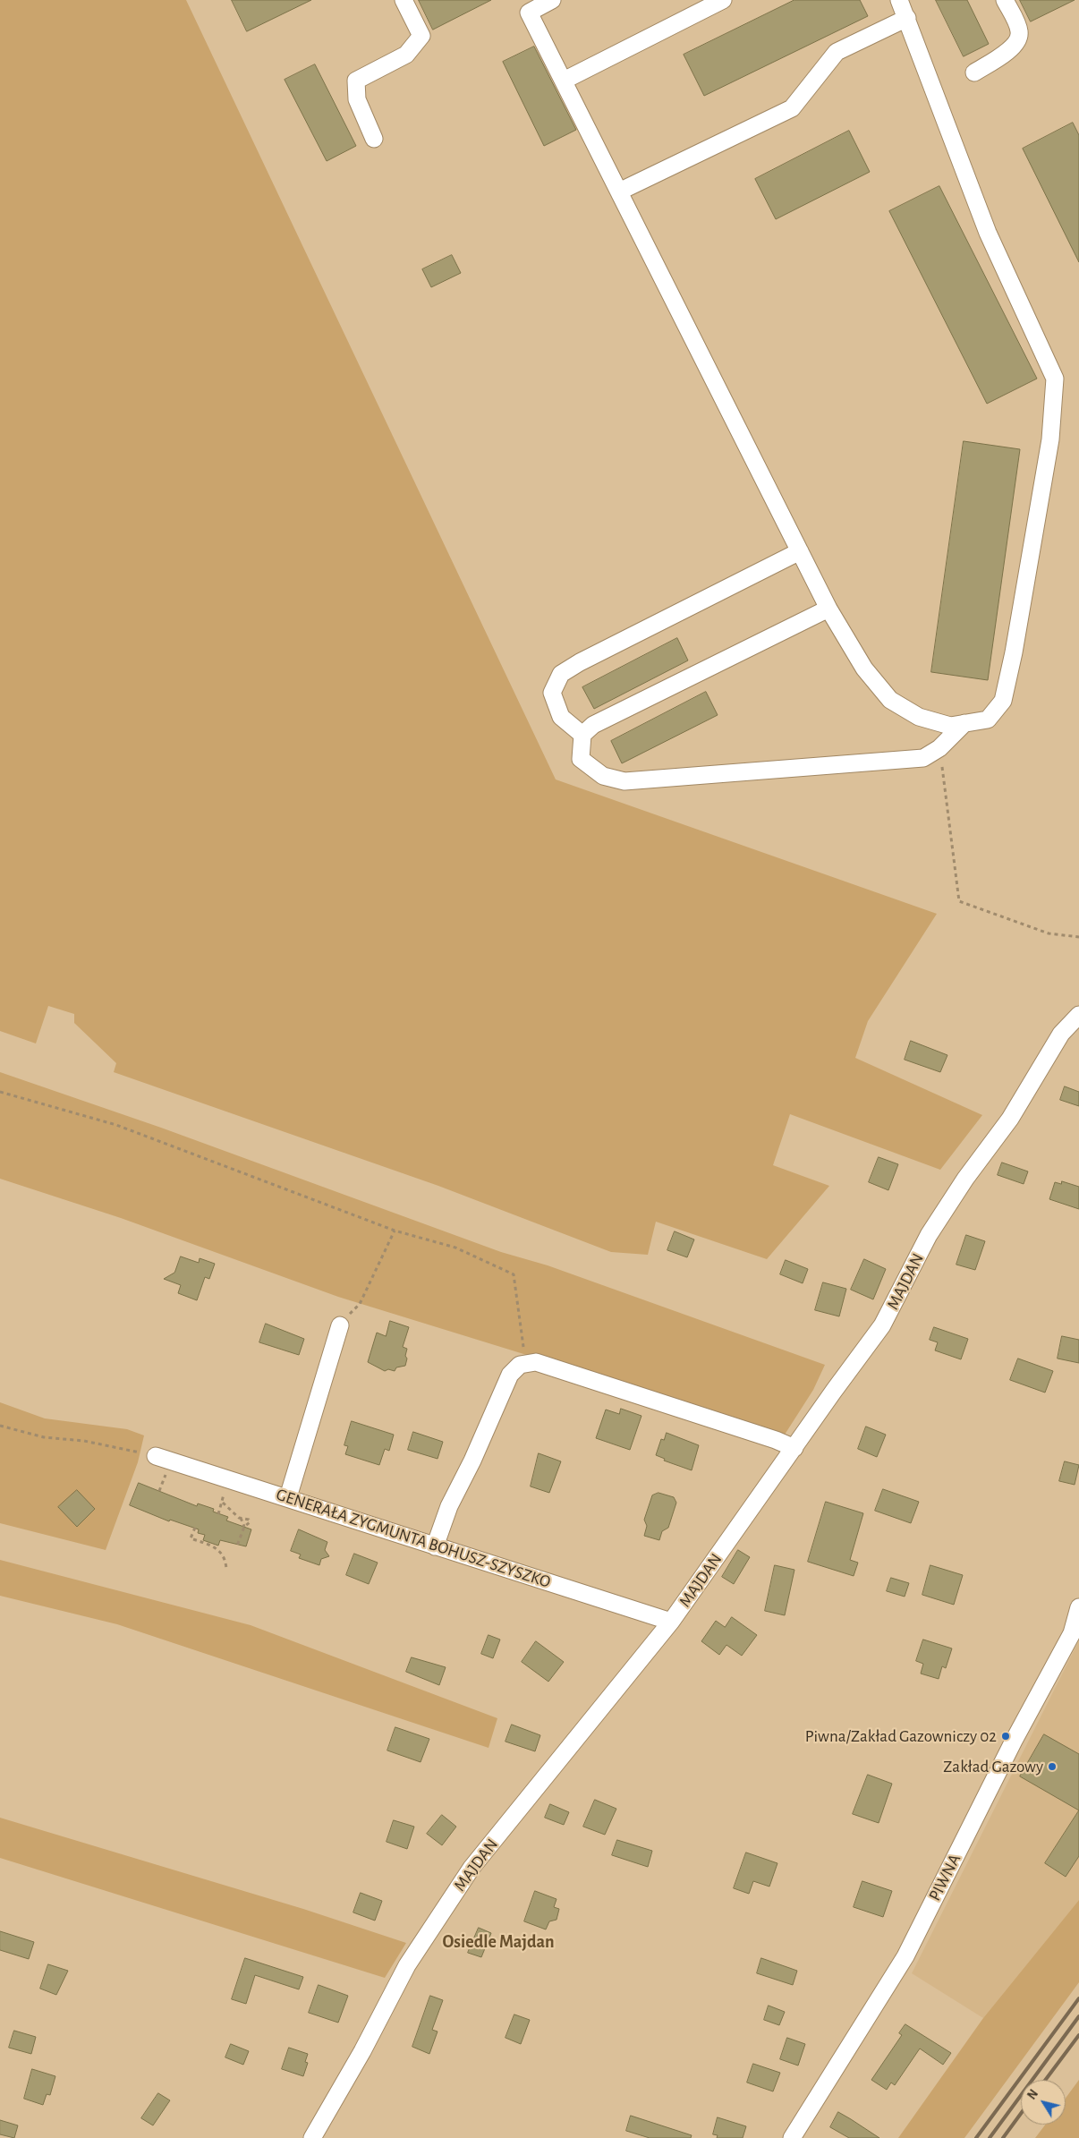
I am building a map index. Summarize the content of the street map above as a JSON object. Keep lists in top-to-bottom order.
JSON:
{
  "streets": {
    "street": ["MAJDAN", "GENERAŁA ZYGMUNTA BOHUSZ-SZYSZKO", "PIWNA"]
  },
  "crossings": [
    ["MAJDAN", "GENERAŁA ZYGMUNTA BOHUSZ-SZYSZKO"]
  ],
  "districts": ["Osiedle Majdan"],
  "places": ["Piwna/Zakład Gazowniczy 02", "Zakład Gazowy"],
  "north": "top left"
}
